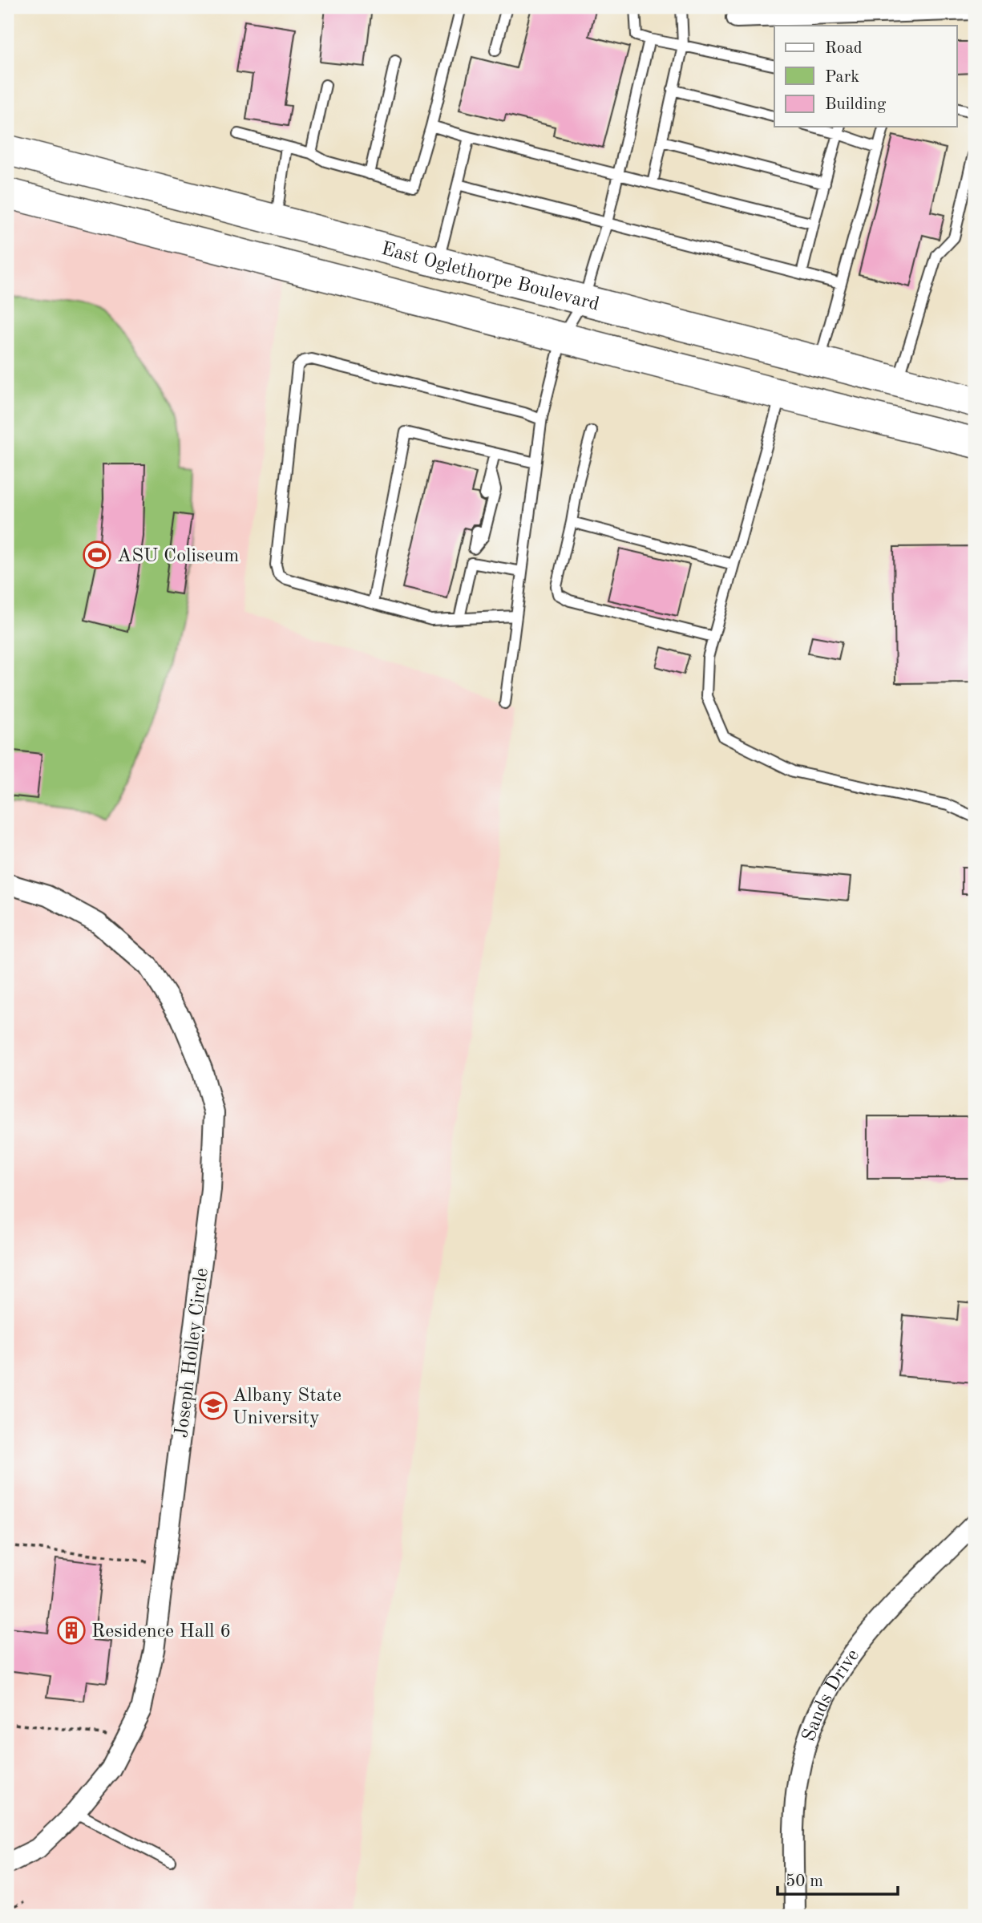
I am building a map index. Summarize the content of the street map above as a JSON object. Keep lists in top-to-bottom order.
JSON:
{
  "streets": {
    "main road": ["East Oglethorpe Boulevard"],
    "street": ["Joseph Holley Circle", "Sands Drive"]
  },
  "places": {
    "sports": ["ASU Coliseum"],
    "school or university": ["Albany State University"],
    "building": ["Residence Hall 6"]
  },
  "legend": ["Road", "Park", "Building"],
  "scale_bar": "50 m"
}
